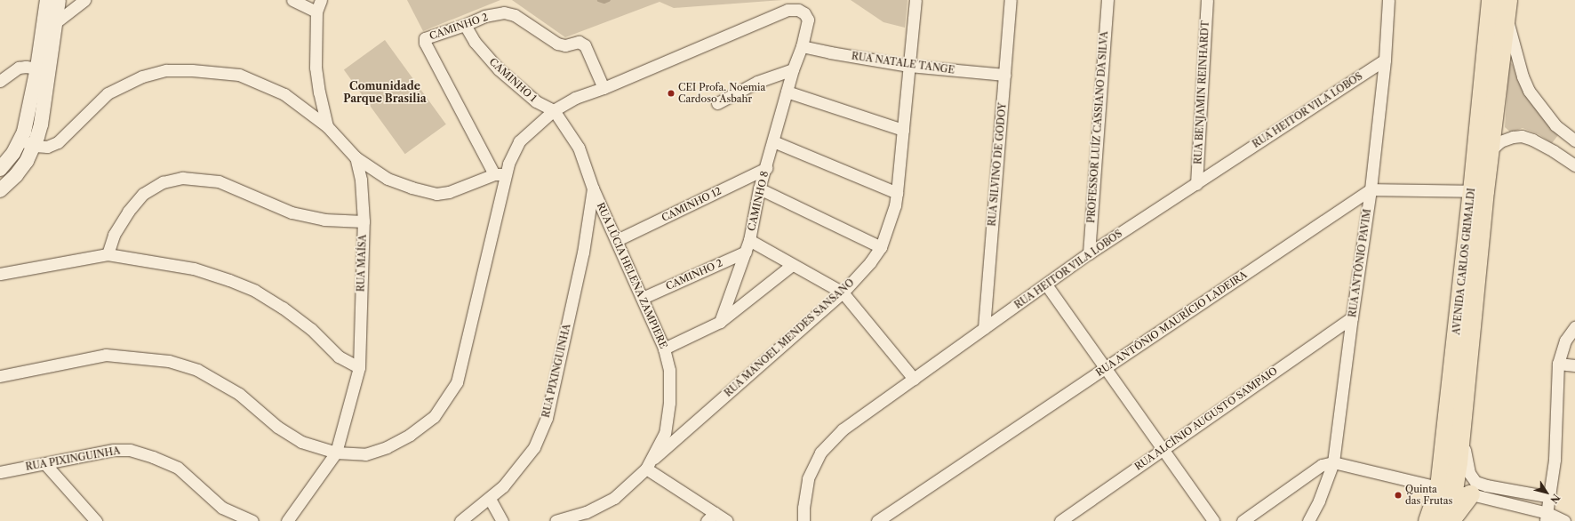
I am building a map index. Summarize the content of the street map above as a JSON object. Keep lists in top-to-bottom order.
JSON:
{
  "streets": {
    "main road": ["AVENIDA CARLOS GRIMALDI"],
    "street": [
      "CAMINHO 2",
      "RUA NATALE TANGE",
      "CAMINHO 1",
      "RUA BENJAMIN REINHARDT",
      "RUA HEITOR VILA LOBOS",
      "PROFESSOR LUÍZ CASSIANO DA SILVA",
      "RUA SILVINO DE GODOY",
      "CAMINHO 8",
      "CAMINHO 12",
      "RUA MAÍSA",
      "RUA ANTÔNIO PAVIM",
      "RUA LÚCIA HELENA ZAMPIERE",
      "RUA ANTÔNIO MAURÍCIO LADEIRA",
      "RUA MANOEL MENDES SANSANO",
      "RUA PIXINGUINHA",
      "RUA ALCÍNIO AUGUSTO SAMPAIO"
    ]
  },
  "crossings": [
    ["CAMINHO 2", "CAMINHO 1"],
    ["CAMINHO 2", "CAMINHO 8"],
    ["CAMINHO 2", "RUA LÚCIA HELENA ZAMPIERE"],
    ["RUA NATALE TANGE", "RUA SILVINO DE GODOY"],
    ["RUA NATALE TANGE", "CAMINHO 8"],
    ["RUA NATALE TANGE", "RUA MANOEL MENDES SANSANO"],
    ["CAMINHO 1", "RUA LÚCIA HELENA ZAMPIERE"],
    ["RUA BENJAMIN REINHARDT", "RUA HEITOR VILA LOBOS"],
    ["RUA HEITOR VILA LOBOS", "PROFESSOR LUÍZ CASSIANO DA SILVA"],
    ["RUA HEITOR VILA LOBOS", "RUA SILVINO DE GODOY"],
    ["RUA HEITOR VILA LOBOS", "RUA ANTÔNIO PAVIM"],
    ["CAMINHO 8", "CAMINHO 12"],
    ["CAMINHO 12", "RUA LÚCIA HELENA ZAMPIERE"],
    ["RUA ANTÔNIO PAVIM", "RUA ANTÔNIO MAURÍCIO LADEIRA"],
    ["RUA ANTÔNIO PAVIM", "RUA ALCÍNIO AUGUSTO SAMPAIO"],
    ["RUA LÚCIA HELENA ZAMPIERE", "RUA MANOEL MENDES SANSANO"],
    ["RUA LÚCIA HELENA ZAMPIERE", "RUA PIXINGUINHA"]
  ],
  "districts": ["Comunidade Parque Brasilia"],
  "places": ["CEI Profa. Noemia Cardoso Asbahr", "Quinta das Frutas"],
  "north": "bottom right"
}
